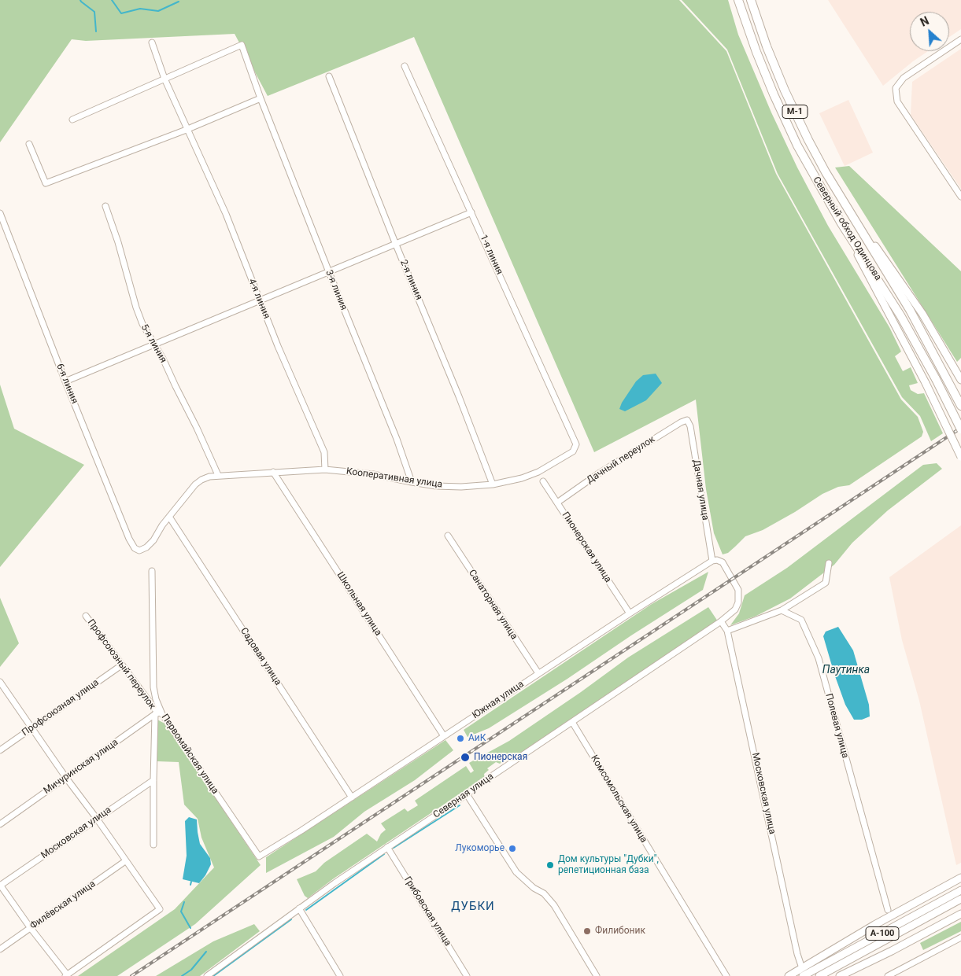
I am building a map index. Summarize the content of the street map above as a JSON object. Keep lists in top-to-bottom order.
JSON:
{
  "streets": {
    "highway": ["М-1", "Северный обход Одинцова"],
    "main road": ["А-100"],
    "street": [
      "1-я линия",
      "2-я линия",
      "3-я линия",
      "4-я линия",
      "5-я линия",
      "6-я линия",
      "Дачный переулок",
      "Кооперативная улица",
      "Дачная улица",
      "Пионерская улица",
      "Школьная улица",
      "Санаторная улица",
      "Садовая улица",
      "Профсоюзный переулок",
      "Южная улица",
      "Профсоюзная улица",
      "Полевая улица",
      "Первомайская улица",
      "Мичуринская улица",
      "Московская улица",
      "Северная улица",
      "Комсомольская улица",
      "Филёвская улица",
      "Грибовская улица"
    ]
  },
  "crossings": [
    ["1-я линия", "Кооперативная улица"],
    ["2-я линия", "Кооперативная улица"],
    ["3-я линия", "4-я линия"],
    ["3-я линия", "Кооперативная улица"],
    ["4-я линия", "Кооперативная улица"],
    ["5-я линия", "Кооперативная улица"],
    ["6-я линия", "Кооперативная улица"],
    ["Дачный переулок", "Дачная улица"],
    ["Дачный переулок", "Пионерская улица"],
    ["Кооперативная улица", "Школьная улица"],
    ["Кооперативная улица", "Садовая улица"],
    ["Дачная улица", "Южная улица"],
    ["Дачная улица", "Северная улица"],
    ["Пионерская улица", "Южная улица"],
    ["Школьная улица", "Южная улица"],
    ["Санаторная улица", "Южная улица"],
    ["Садовая улица", "Южная улица"],
    ["Профсоюзный переулок", "Профсоюзная улица"],
    ["Профсоюзный переулок", "Первомайская улица"],
    ["Профсоюзный переулок", "Мичуринская улица"],
    ["Южная улица", "Первомайская улица"],
    ["Южная улица", "Северная улица"],
    ["Первомайская улица", "Мичуринская улица"],
    ["Московская улица", "Северная улица"],
    ["Северная улица", "Комсомольская улица"],
    ["Северная улица", "Грибовская улица"]
  ],
  "districts": ["ДУБКИ"],
  "water": ["Паутинка"],
  "places": [
    "АиК",
    "Пионерская",
    "Лукоморье",
    "Дом культуры \"Дубки\", репетиционная база",
    "Филибоник"
  ],
  "north": "top left"
}
